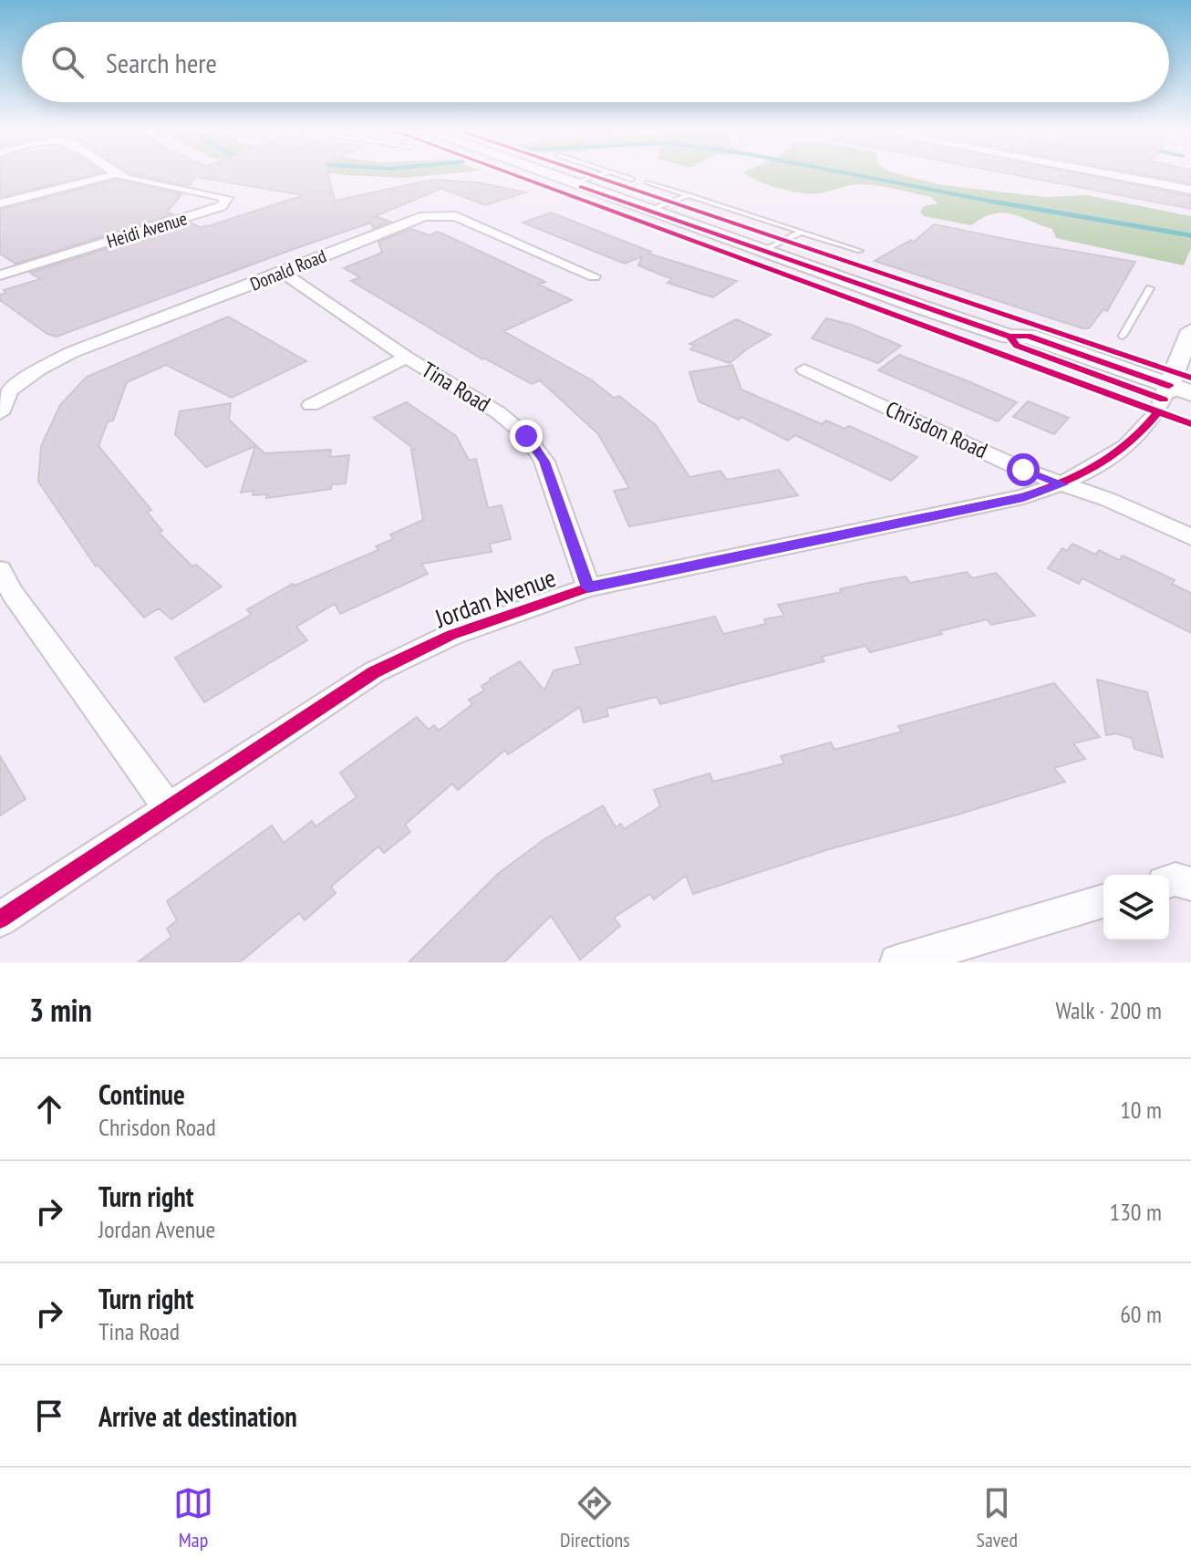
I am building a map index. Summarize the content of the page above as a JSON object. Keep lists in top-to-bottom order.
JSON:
{
  "streets": {
    "street": [
      "Heidi Avenue",
      "Donald Road",
      "Tina Road",
      "Chrisdon Road",
      "Jordan Avenue"
    ]
  },
  "crossings": [
    ["Donald Road", "Tina Road"],
    ["Tina Road", "Jordan Avenue"],
    ["Chrisdon Road", "Jordan Avenue"]
  ],
  "page": {
    "search": "Search here",
    "heading": ["3 min", "Walk · 200 m"],
    "list": [
      ["Continue", "Chrisdon Road", "10 m"],
      ["Turn right", "Jordan Avenue", "130 m"],
      ["Turn right", "Tina Road", "60 m"],
      "Arrive at destination"
    ],
    "nav": ["Map", "Directions", "Saved"]
  }
}
